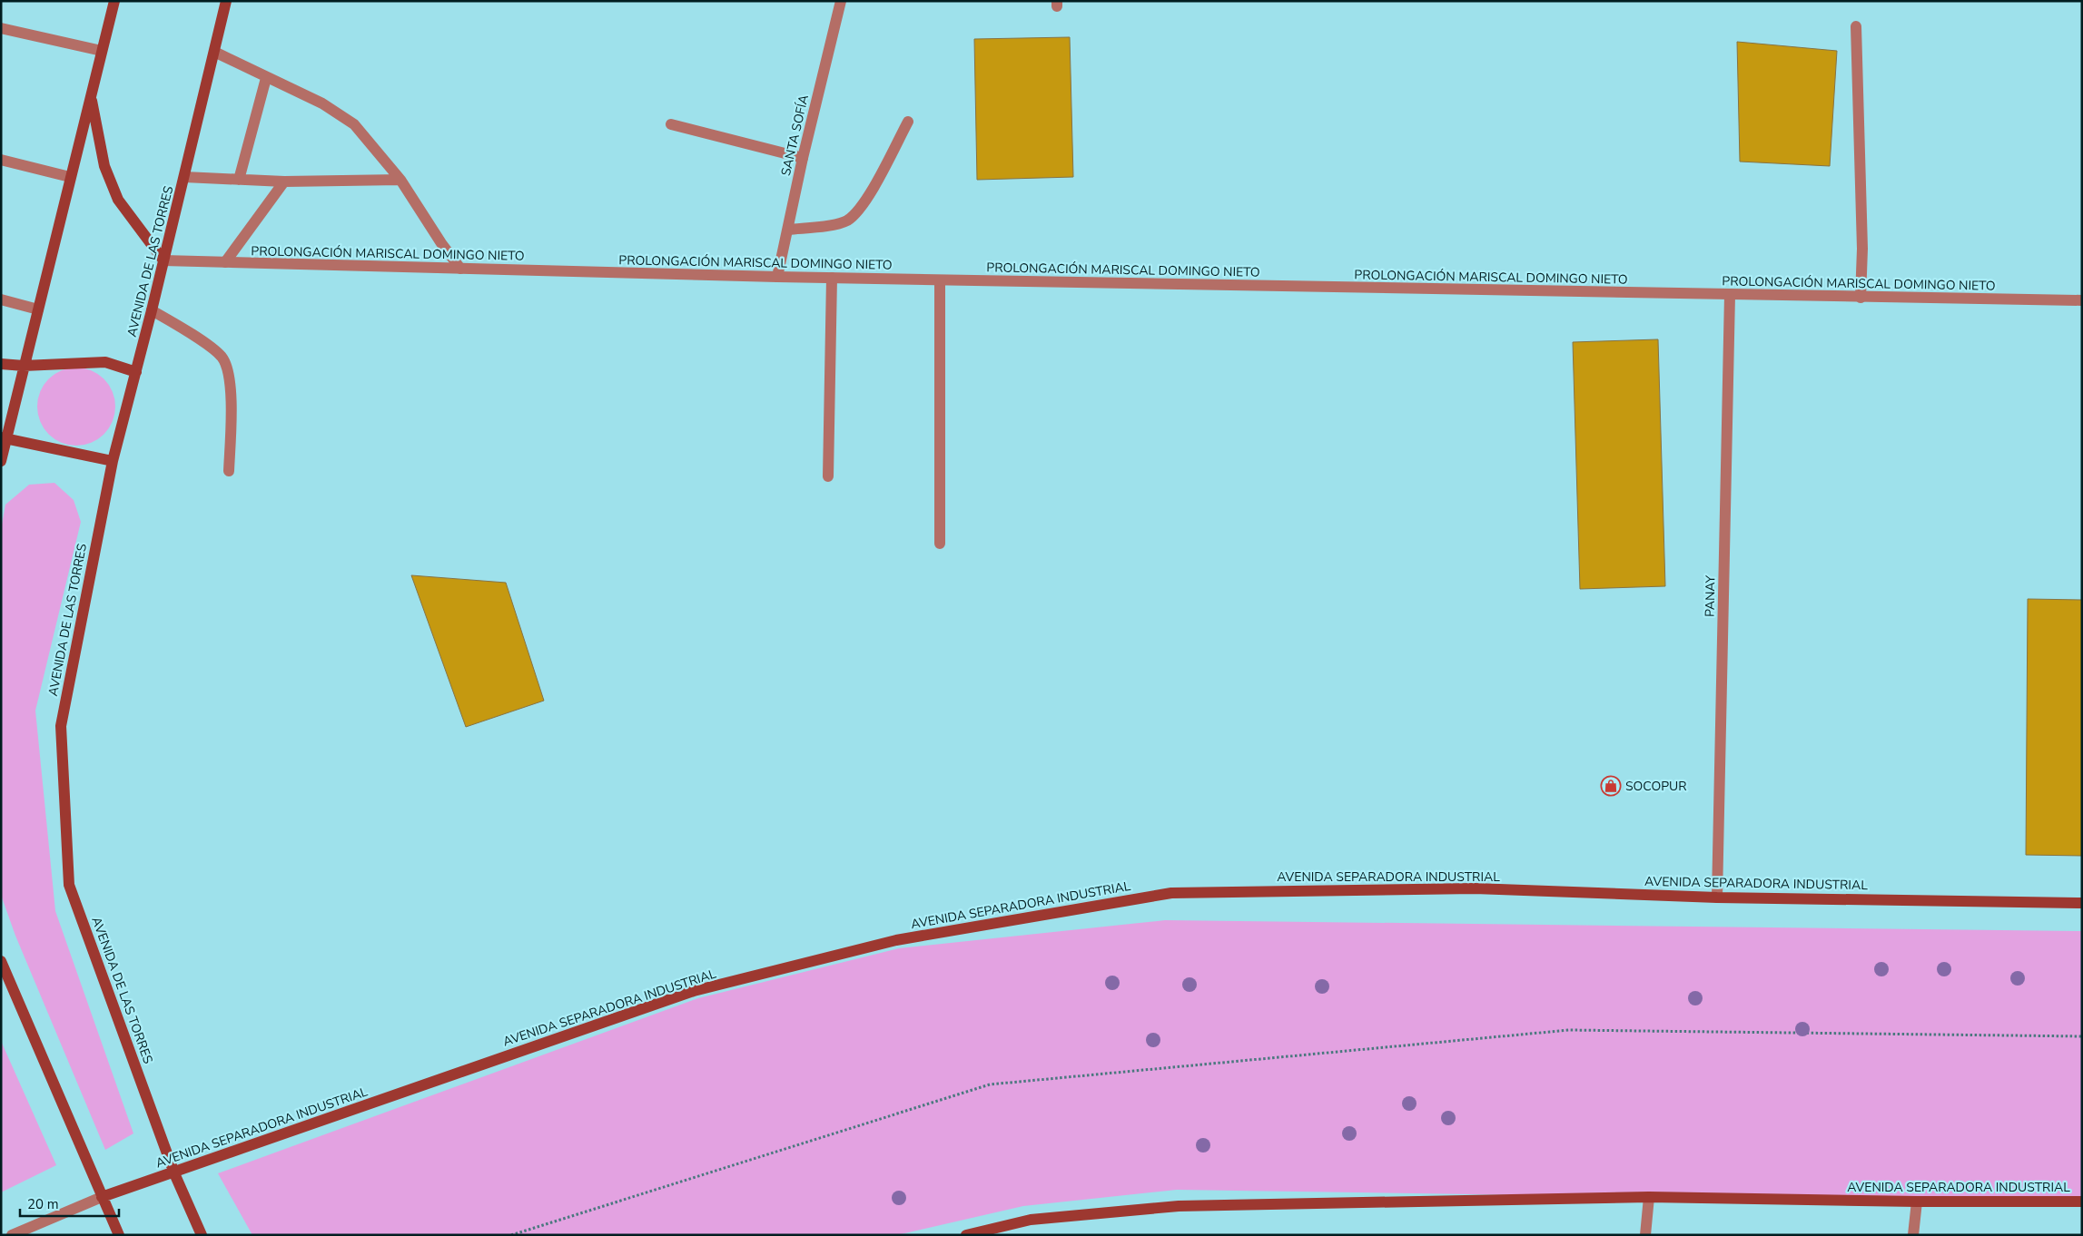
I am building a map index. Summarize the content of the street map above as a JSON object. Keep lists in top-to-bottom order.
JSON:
{
  "streets": {
    "main road": ["AVENIDA DE LAS TORRES", "AVENIDA SEPARADORA INDUSTRIAL"],
    "street": ["SANTA SOFÍA", "PROLONGACIÓN MARISCAL DOMINGO NIETO", "PANAY"]
  },
  "crossings": [
    ["SANTA SOFÍA", "PROLONGACIÓN MARISCAL DOMINGO NIETO"],
    ["PROLONGACIÓN MARISCAL DOMINGO NIETO", "AVENIDA DE LAS TORRES"],
    ["PROLONGACIÓN MARISCAL DOMINGO NIETO", "PANAY"],
    ["AVENIDA DE LAS TORRES", "AVENIDA SEPARADORA INDUSTRIAL"],
    ["PANAY", "AVENIDA SEPARADORA INDUSTRIAL"]
  ],
  "places": {
    "shop": ["SOCOPUR"]
  },
  "scale_bar": "20 m"
}
